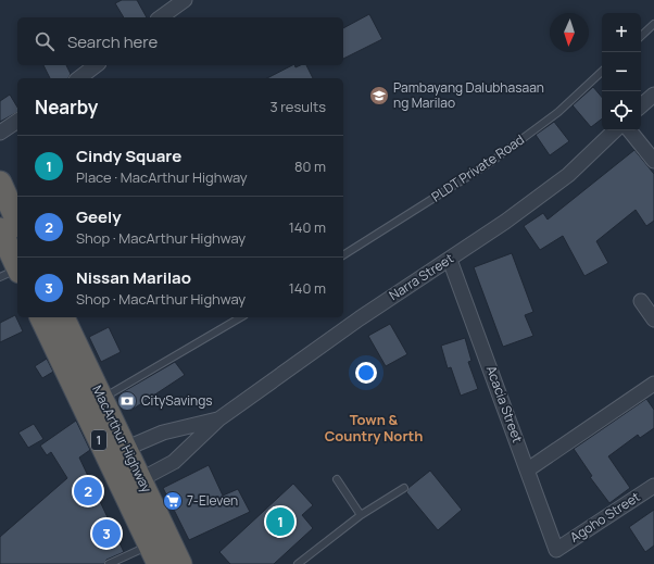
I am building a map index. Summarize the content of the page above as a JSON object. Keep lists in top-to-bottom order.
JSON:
{
  "streets": {
    "highway": ["MacArthur Highway", "1"],
    "street": ["Narra Street", "Acacia Street", "Agoho Street"],
    "lane": ["PLDT Private Road"]
  },
  "crossings": [
    ["Narra Street", "Acacia Street"],
    ["Narra Street", "MacArthur Highway"],
    ["Acacia Street", "Agoho Street"]
  ],
  "districts": ["Town & Country North"],
  "places": {
    "school or university": ["Pambayang Dalubhasaan ng Marilao"],
    "bank": ["CitySavings"],
    "supermarket": ["7-Eleven"]
  },
  "north": "bottom",
  "page": {
    "map_buttons": ["+", "−"],
    "search": "Search here",
    "heading": ["Nearby", "3 results"],
    "list": [
      {
        "mark": "1",
        "name": "Cindy Square",
        "note": "Place · MacArthur Highway",
        "value": "80 m"
      },
      {
        "mark": "2",
        "name": "Geely",
        "note": "Shop · MacArthur Highway",
        "value": "140 m"
      },
      {
        "mark": "3",
        "name": "Nissan Marilao",
        "note": "Shop · MacArthur Highway",
        "value": "140 m"
      }
    ],
    "pins": ["2", "1", "3"]
  }
}
